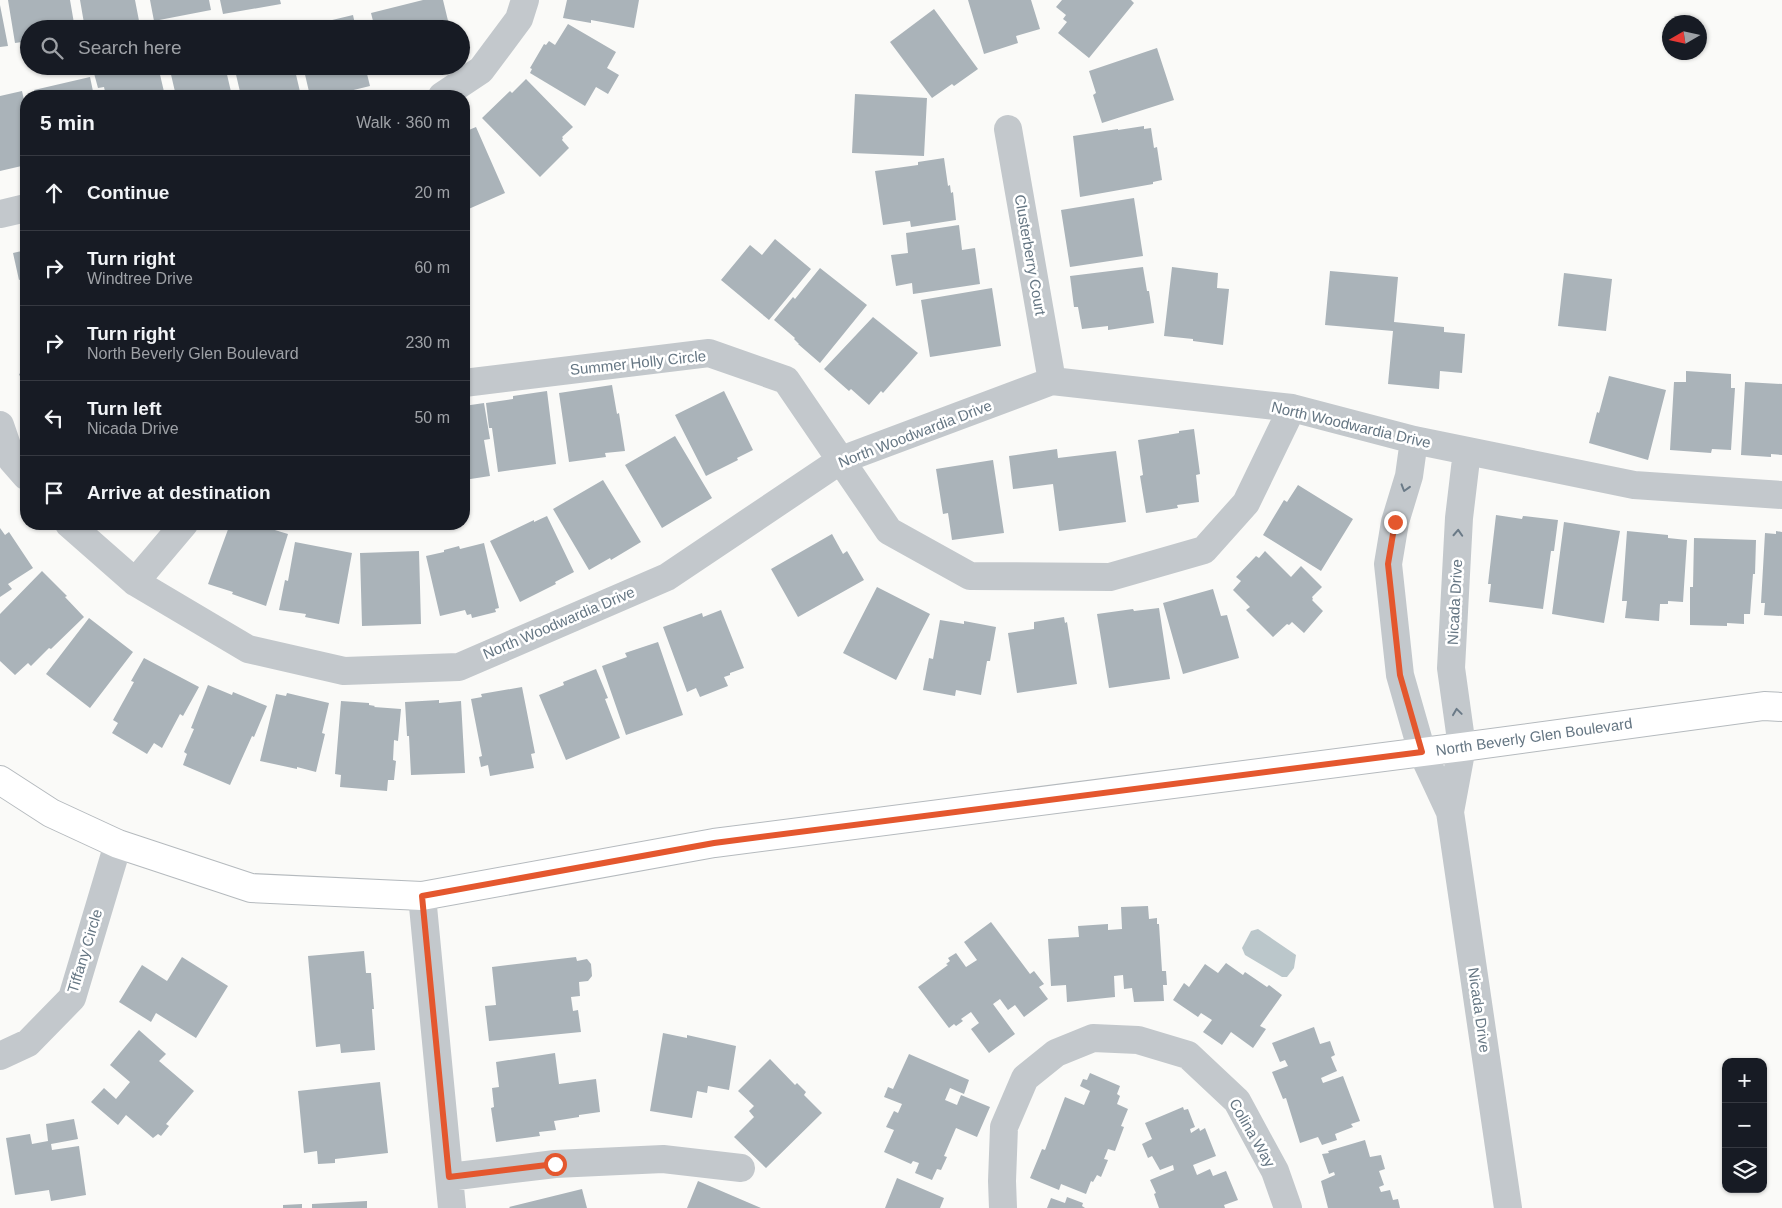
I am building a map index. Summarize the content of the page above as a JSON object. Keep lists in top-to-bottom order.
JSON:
{
  "streets": {
    "main road": ["North Beverly Glen Boulevard"],
    "street": [
      "Clusterberry Court",
      "Summer Holly Circle",
      "North Woodwardia Drive",
      "Nicada Drive",
      "Tiffany Circle",
      "Colina Way"
    ]
  },
  "crossings": [
    ["Clusterberry Court", "North Woodwardia Drive"],
    ["Summer Holly Circle", "North Woodwardia Drive"],
    ["North Woodwardia Drive", "Nicada Drive"],
    ["Nicada Drive", "North Beverly Glen Boulevard"],
    ["North Beverly Glen Boulevard", "Tiffany Circle"]
  ],
  "north": "left",
  "page": {
    "search": "Search here",
    "heading": ["5 min", "Walk · 360 m"],
    "list": [
      ["Continue", "20 m"],
      ["Turn right", "Windtree Drive", "60 m"],
      ["Turn right", "North Beverly Glen Boulevard", "230 m"],
      ["Turn left", "Nicada Drive", "50 m"],
      "Arrive at destination"
    ],
    "map_buttons": ["+", "−"]
  }
}
